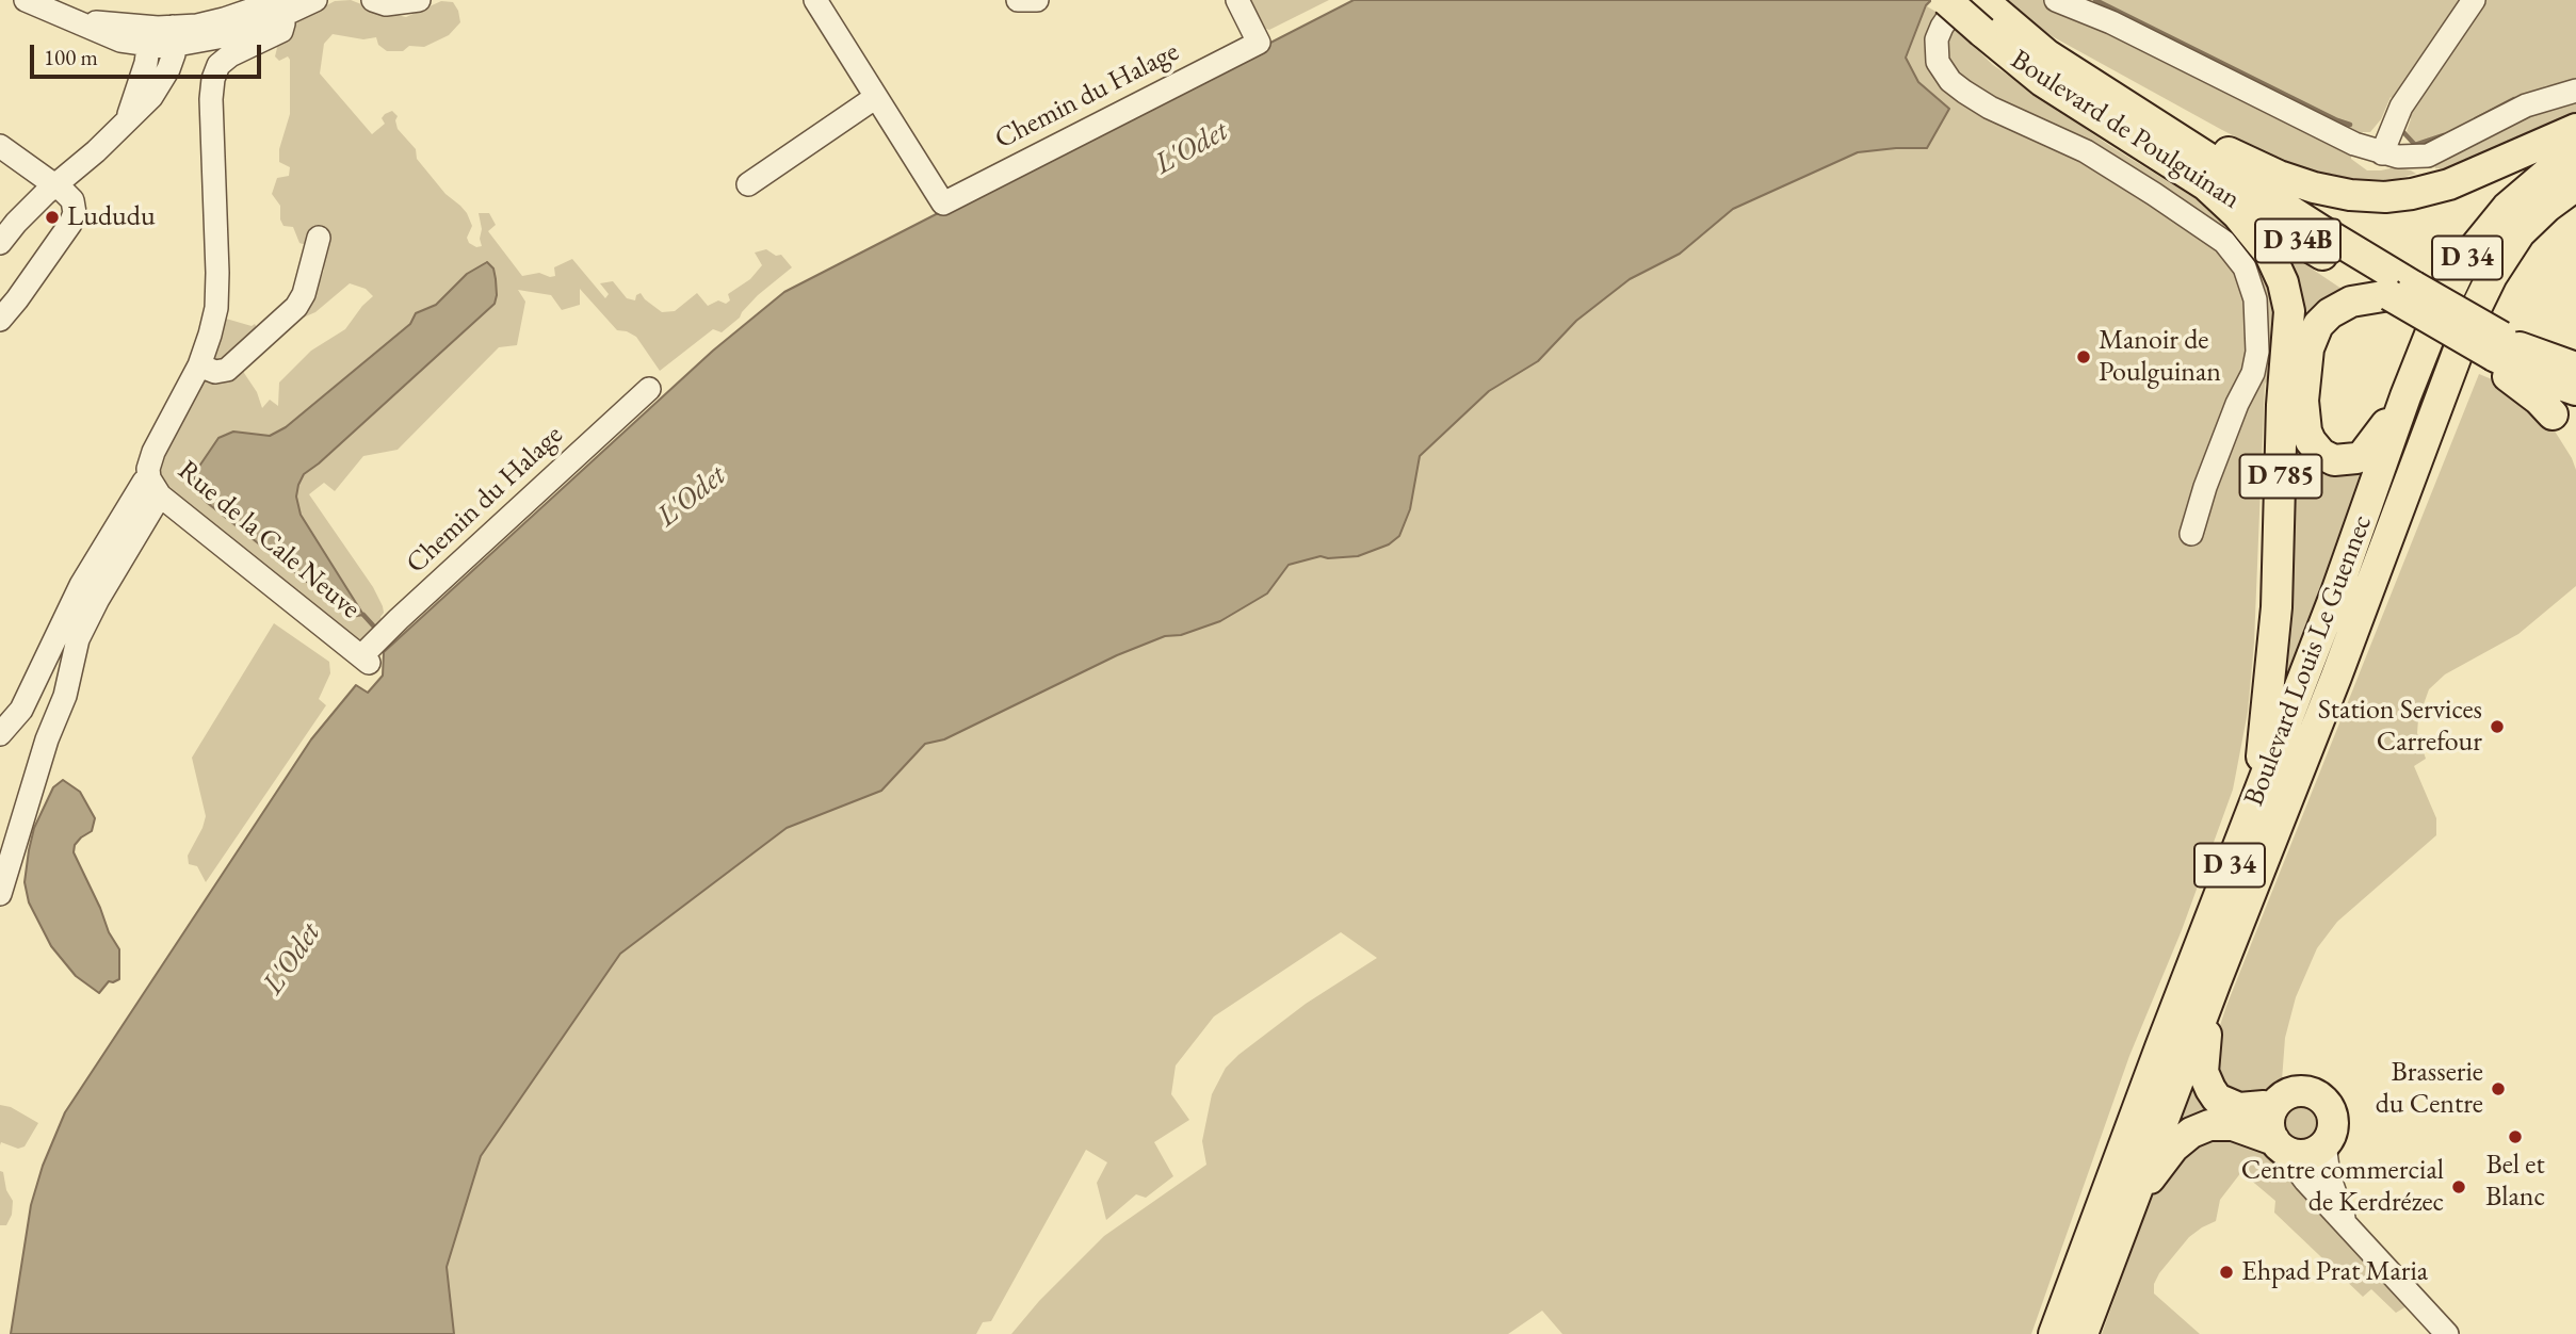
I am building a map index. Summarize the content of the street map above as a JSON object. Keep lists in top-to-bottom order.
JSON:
{
  "streets": {
    "main road": [
      "Boulevard de Poulguinan",
      "D 34B",
      "D 34",
      "D 785",
      "Boulevard Louis Le Guennec"
    ],
    "street": ["Chemin du Halage", "Rue de la Cale Neuve"]
  },
  "crossings": [
    ["Chemin du Halage", "Rue de la Cale Neuve"],
    ["Boulevard de Poulguinan", "D 34B"],
    ["Boulevard de Poulguinan", "D 785"],
    ["D 34B", "D 785"],
    ["D 785", "Boulevard Louis Le Guennec"]
  ],
  "water": ["L'Odet"],
  "places": [
    "Lududu",
    "Manoir de Poulguinan",
    "Station Services Carrefour",
    "Brasserie du Centre",
    "Bel et Blanc",
    "Centre commercial de Kerdrézec",
    "Ehpad Prat Maria"
  ],
  "scale_bar": "100 m"
}
